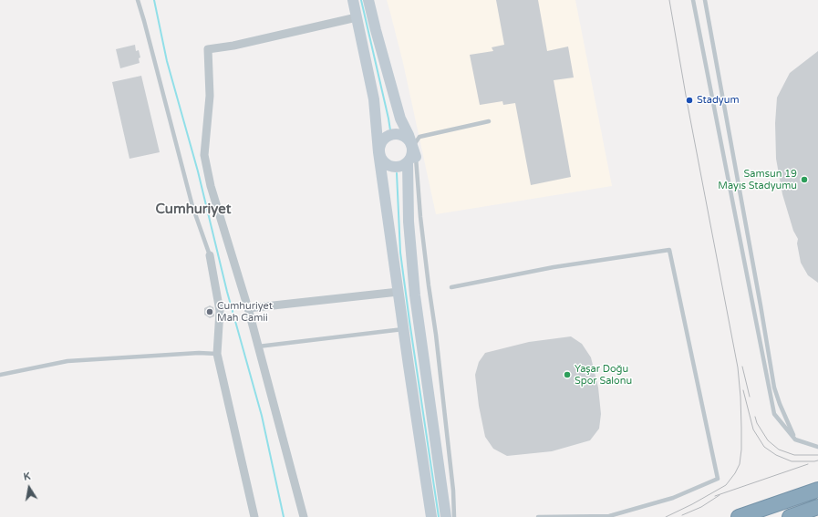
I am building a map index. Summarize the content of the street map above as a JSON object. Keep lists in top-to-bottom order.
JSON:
{
  "districts": ["Cumhuriyet"],
  "places": [
    "Stadyum",
    "Samsun 19 Mayıs Stadyumu",
    "Cumhuriyet Mah Camii",
    "Yaşar Doğu Spor Salonu"
  ],
  "north": "top"
}
